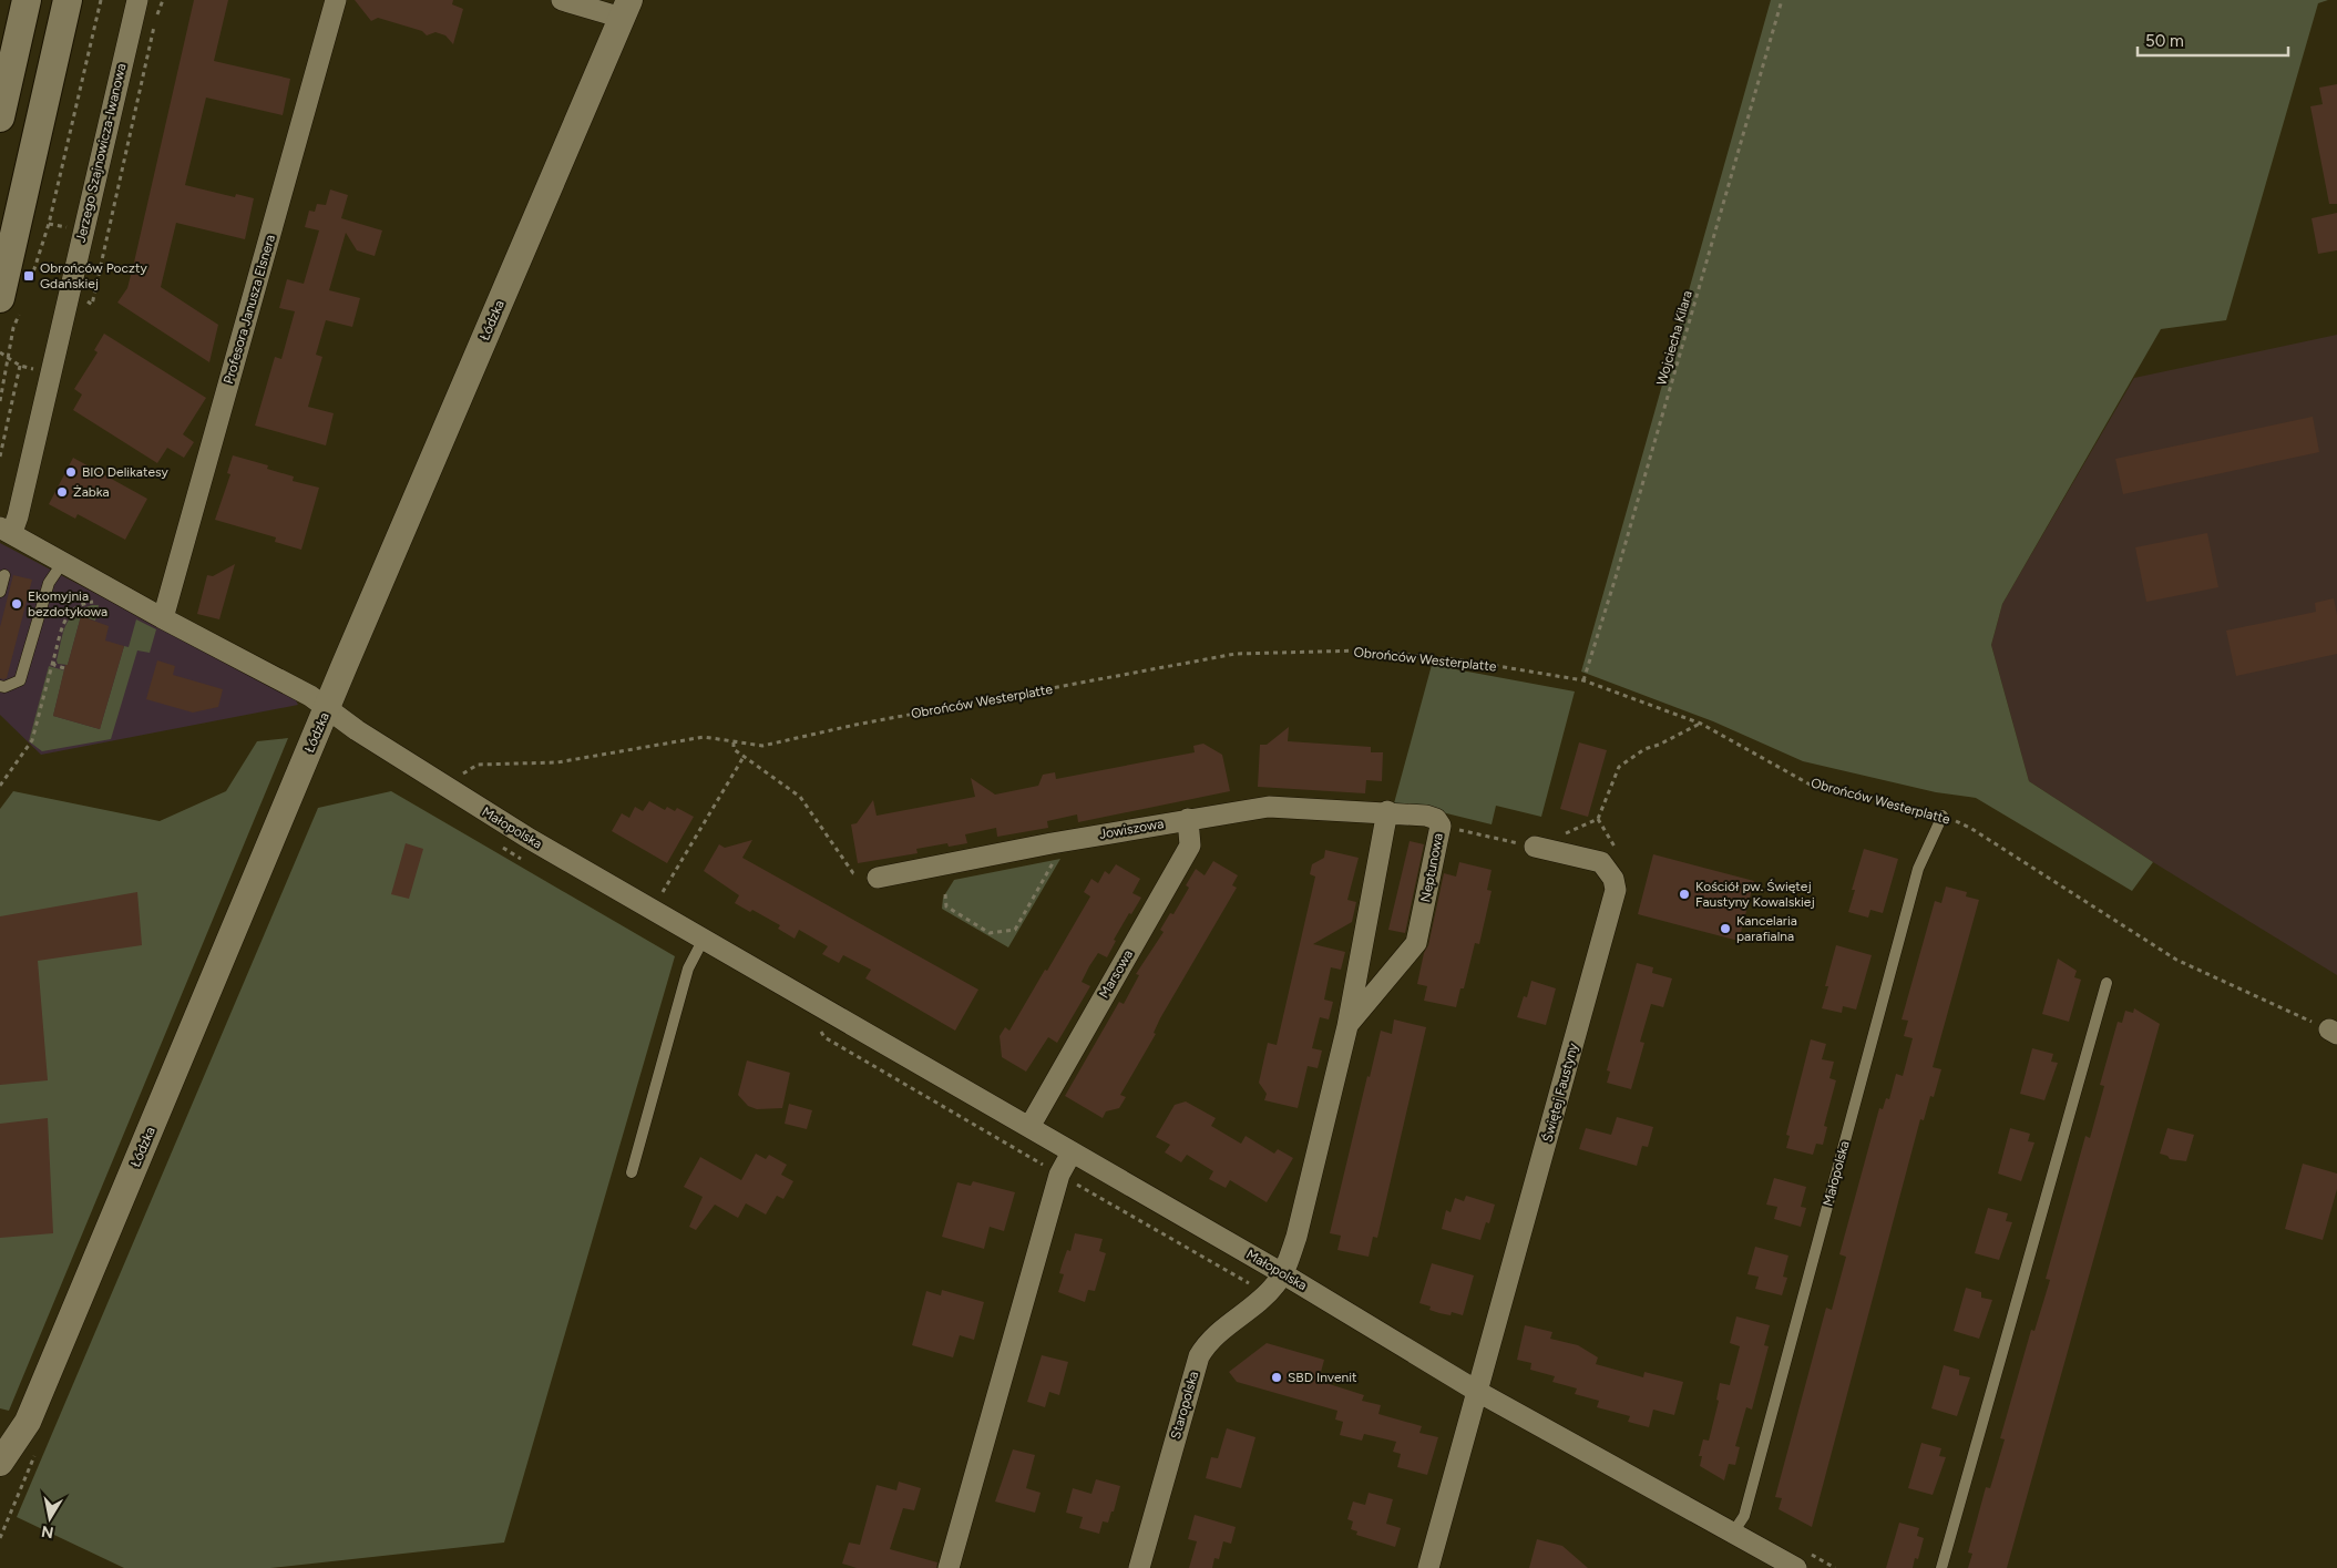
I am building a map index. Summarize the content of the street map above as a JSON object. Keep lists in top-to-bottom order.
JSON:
{
  "streets": {
    "street": [
      "Jerzego Szajnowicza-Iwanowa",
      "Profesora Janusza Elsnera",
      "Łódzka",
      "Małopolska",
      "Jowiszowa",
      "Neptunowa",
      "Marsowa",
      "Świętej Faustyny",
      "Staropolska"
    ],
    "path": ["Wojciecha Kilara", "Obrońców Westerplatte"]
  },
  "crossings": [
    ["Jerzego Szajnowicza-Iwanowa", "Małopolska"],
    ["Profesora Janusza Elsnera", "Małopolska"],
    ["Łódzka", "Małopolska"],
    ["Wojciecha Kilara", "Obrońców Westerplatte"],
    ["Obrońców Westerplatte", "Małopolska"],
    ["Małopolska", "Neptunowa"],
    ["Małopolska", "Marsowa"],
    ["Małopolska", "Świętej Faustyny"],
    ["Małopolska", "Staropolska"],
    ["Jowiszowa", "Neptunowa"],
    ["Jowiszowa", "Marsowa"],
    ["Neptunowa", "Staropolska"]
  ],
  "places": {
    "transit": ["Obrońców Poczty Gdańskiej"],
    "other": [
      "BIO Delikatesy",
      "Żabka",
      "Ekomyjnia bezdotykowa",
      "Kościół pw. Świętej Faustyny Kowalskiej",
      "Kancelaria parafialna",
      "SBD Invenit"
    ]
  },
  "scale_bar": "50 m",
  "north": "bottom"
}
